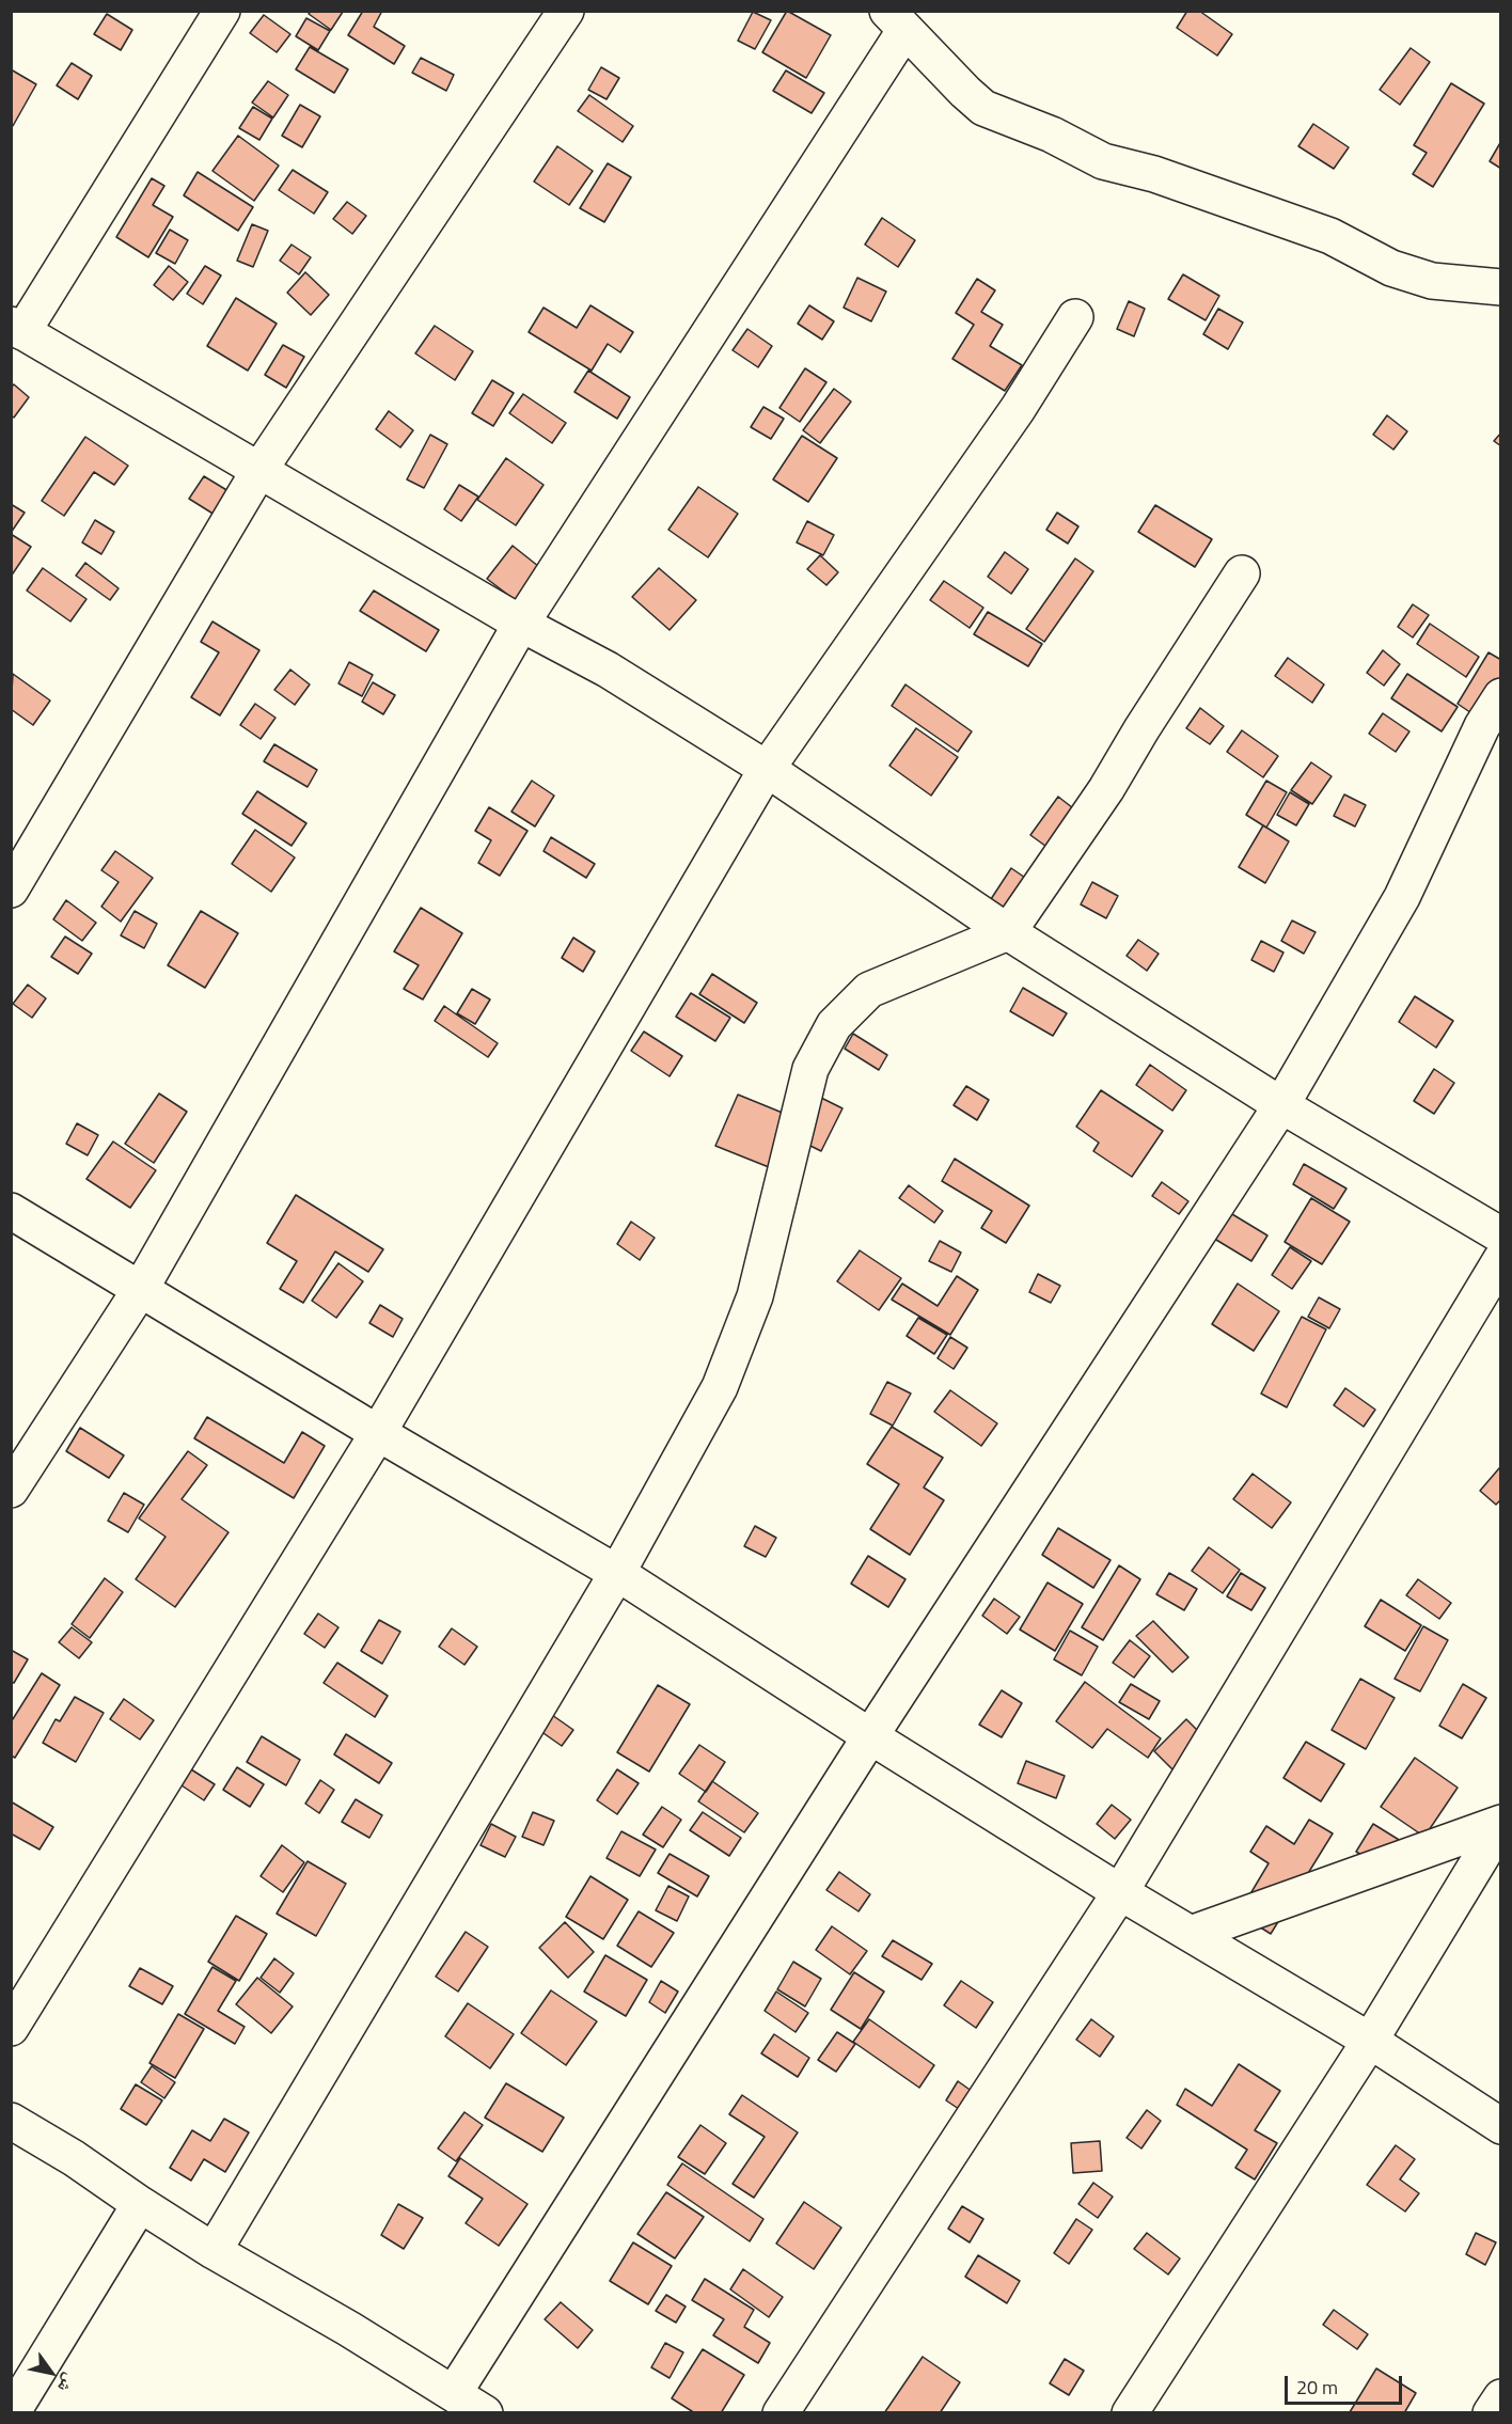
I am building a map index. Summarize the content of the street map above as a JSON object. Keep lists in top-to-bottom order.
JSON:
{
  "scale_bar": "20 m",
  "north": "bottom right"
}
